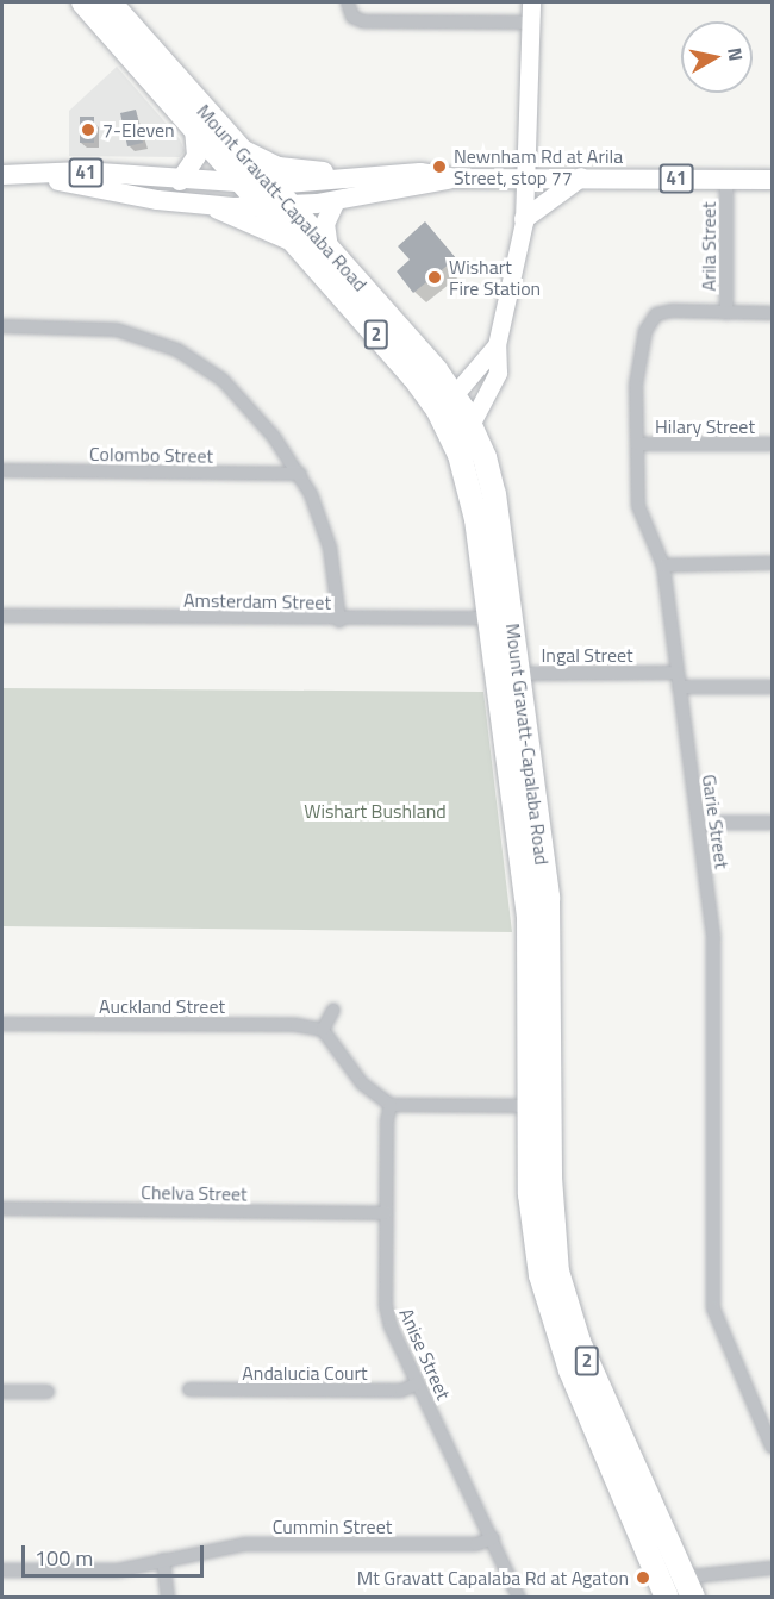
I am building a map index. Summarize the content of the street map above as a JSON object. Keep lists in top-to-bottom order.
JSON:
{
  "streets": {
    "highway": ["Mount Gravatt-Capalaba Road", "2"],
    "main road": ["41"],
    "street": [
      "Arila Street",
      "Hilary Street",
      "Colombo Street",
      "Amsterdam Street",
      "Ingal Street",
      "Garie Street",
      "Auckland Street",
      "Chelva Street",
      "Anise Street",
      "Andalucia Court",
      "Cummin Street"
    ]
  },
  "crossings": [
    ["41", "Mount Gravatt-Capalaba Road"],
    ["41", "Arila Street"],
    ["Mount Gravatt-Capalaba Road", "Amsterdam Street"],
    ["Mount Gravatt-Capalaba Road", "Ingal Street"],
    ["Arila Street", "Garie Street"],
    ["Hilary Street", "Garie Street"],
    ["Ingal Street", "Garie Street"],
    ["Chelva Street", "Anise Street"],
    ["Anise Street", "Andalucia Court"],
    ["Anise Street", "Cummin Street"]
  ],
  "parks": ["Wishart Bushland"],
  "places": [
    "7-Eleven",
    "Newnham Rd at Arila Street, stop 77",
    "Wishart Fire Station",
    "Mt Gravatt Capalaba Rd at Agaton"
  ],
  "scale_bar": "100 m",
  "north": "right"
}
